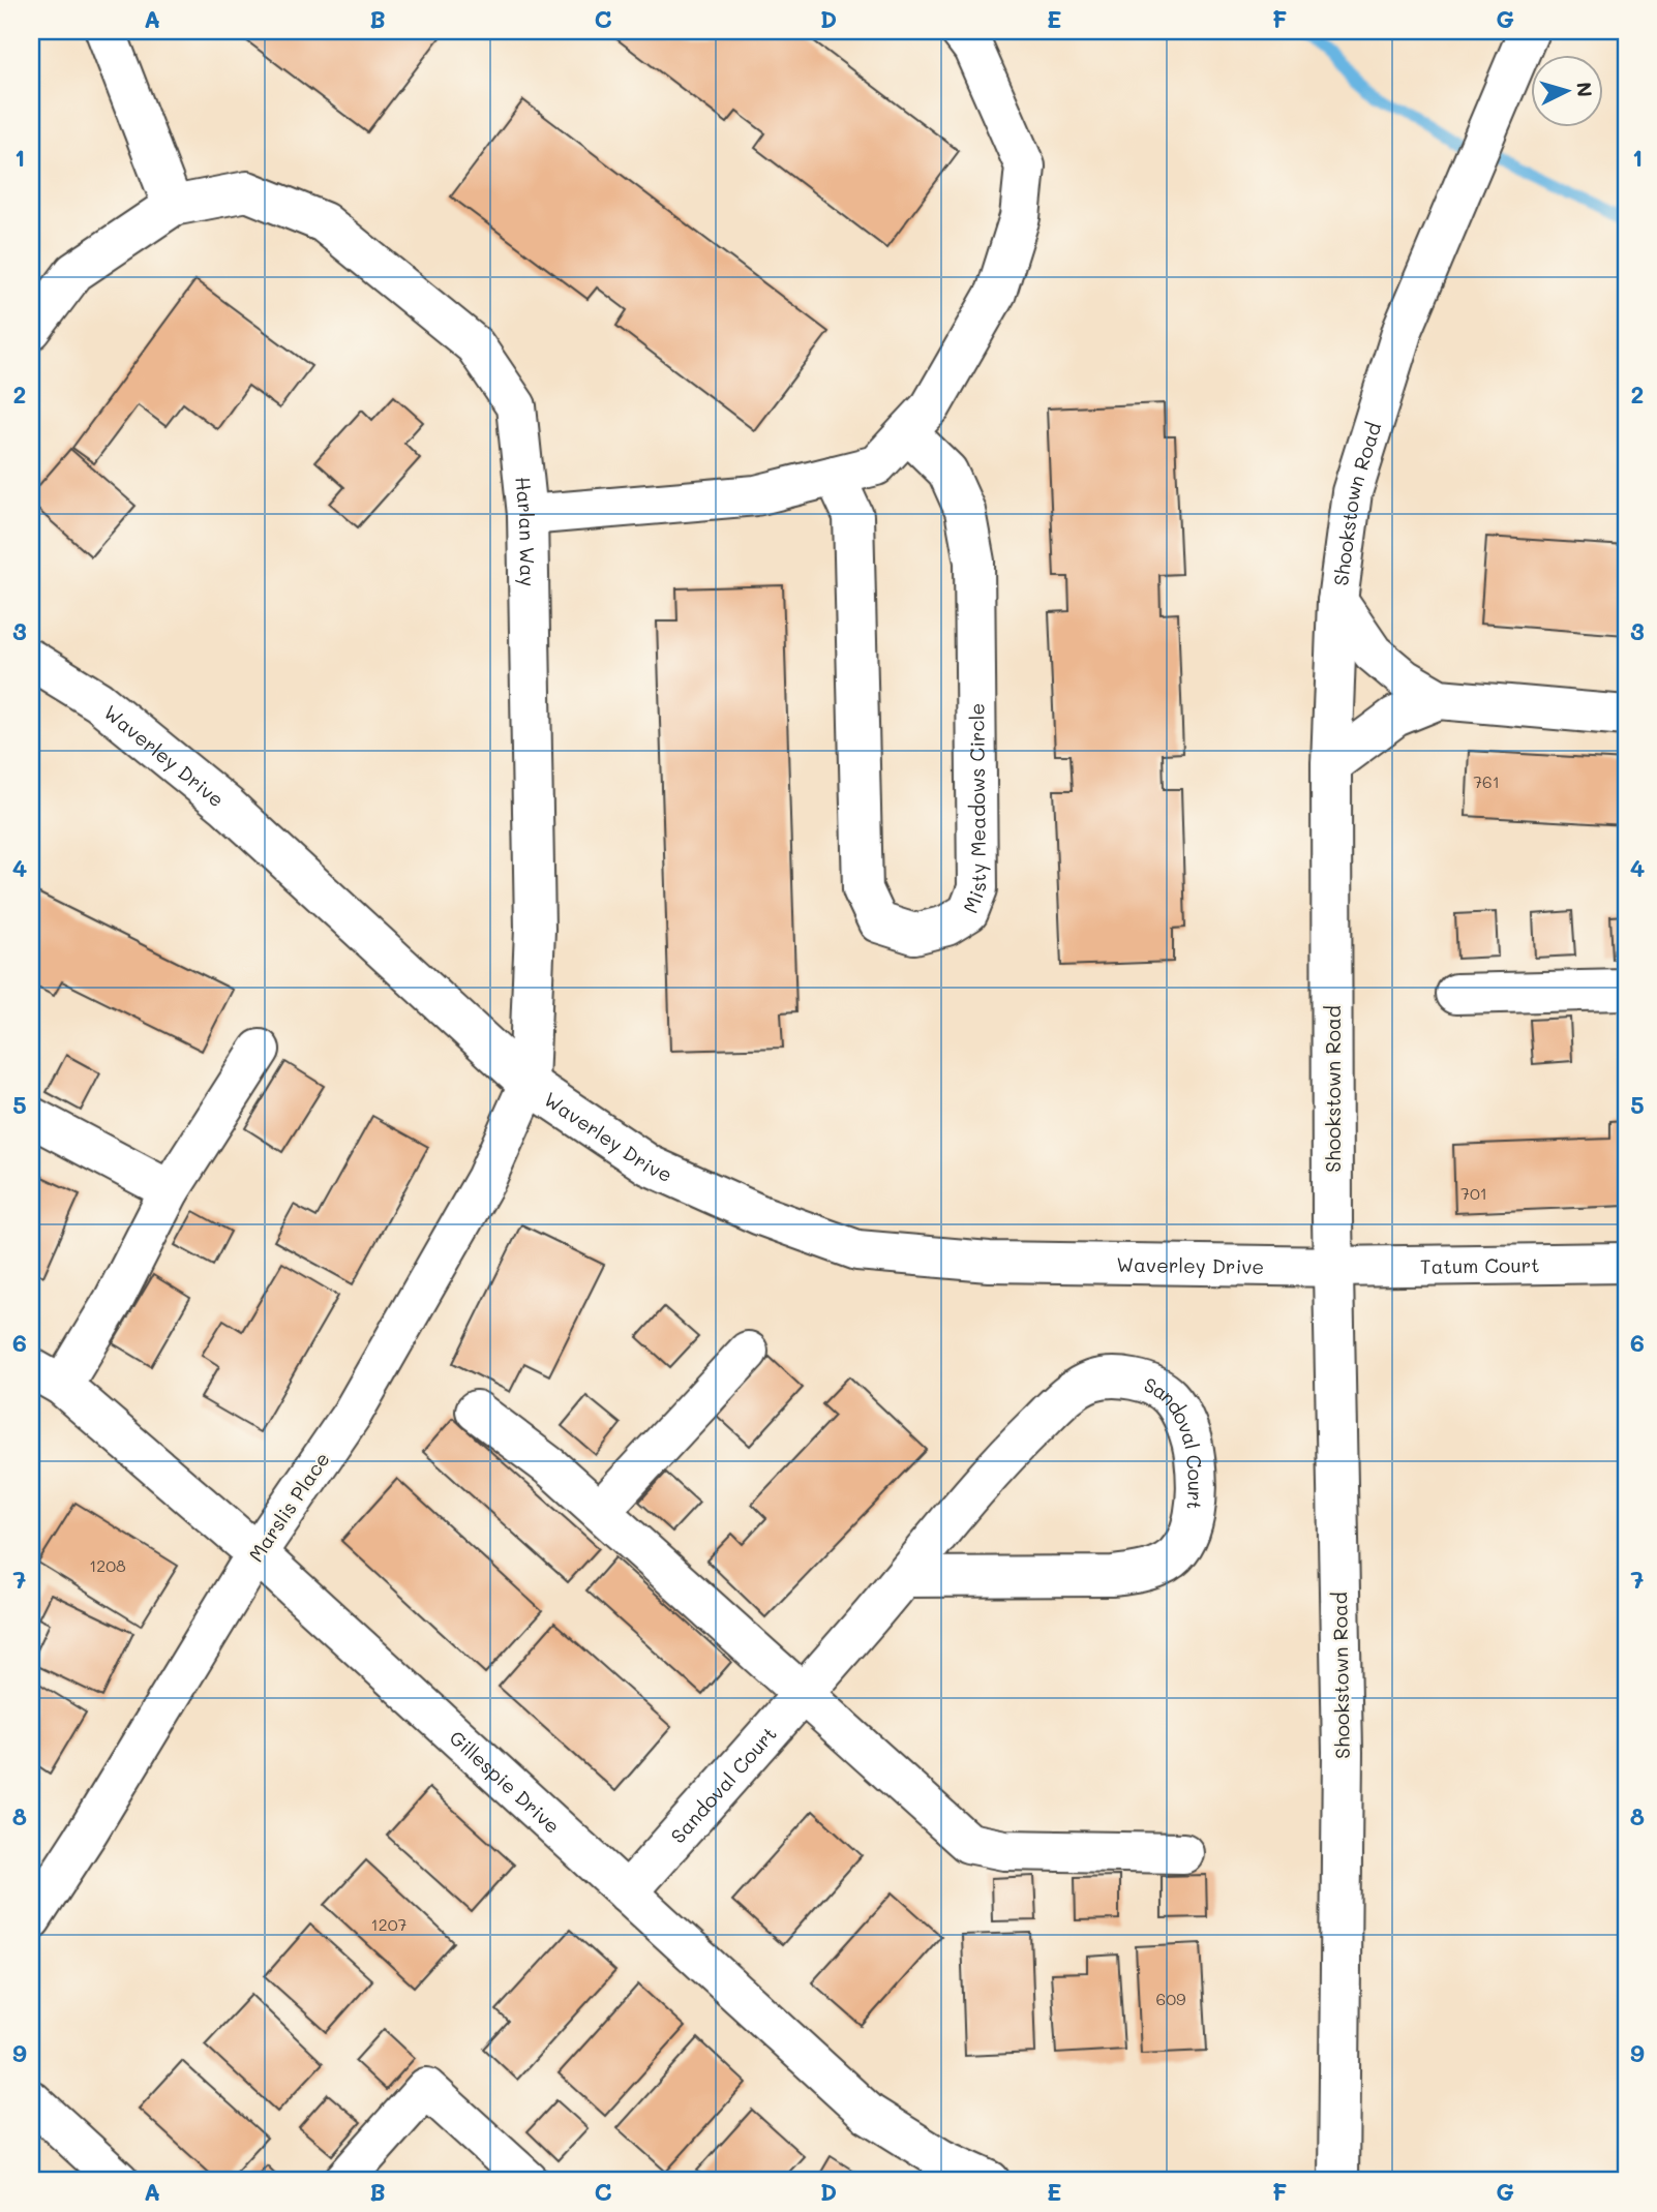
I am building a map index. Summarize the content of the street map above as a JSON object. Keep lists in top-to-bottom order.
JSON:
{
  "streets": {
    "street": [
      "Shookstown Road",
      "Harlan Way",
      "Waverley Drive",
      "Misty Meadows Circle",
      "Tatum Court",
      "Sandoval Court",
      "Marslis Place",
      "Gillespie Drive"
    ]
  },
  "crossings": [
    ["Shookstown Road", "Waverley Drive"],
    ["Shookstown Road", "Tatum Court"],
    ["Harlan Way", "Waverley Drive"],
    ["Harlan Way", "Marslis Place"],
    ["Waverley Drive", "Tatum Court"],
    ["Waverley Drive", "Marslis Place"],
    ["Sandoval Court", "Gillespie Drive"],
    ["Marslis Place", "Gillespie Drive"]
  ],
  "house_numbers": [
    "761",
    "701",
    "1208",
    "1207",
    "609"
  ],
  "north": "right",
  "grid": {
    "columns": [
      "A",
      "B",
      "C",
      "D",
      "E",
      "F",
      "G"
    ],
    "rows": [
      "1",
      "2",
      "3",
      "4",
      "5",
      "6",
      "7",
      "8",
      "9"
    ]
  }
}
